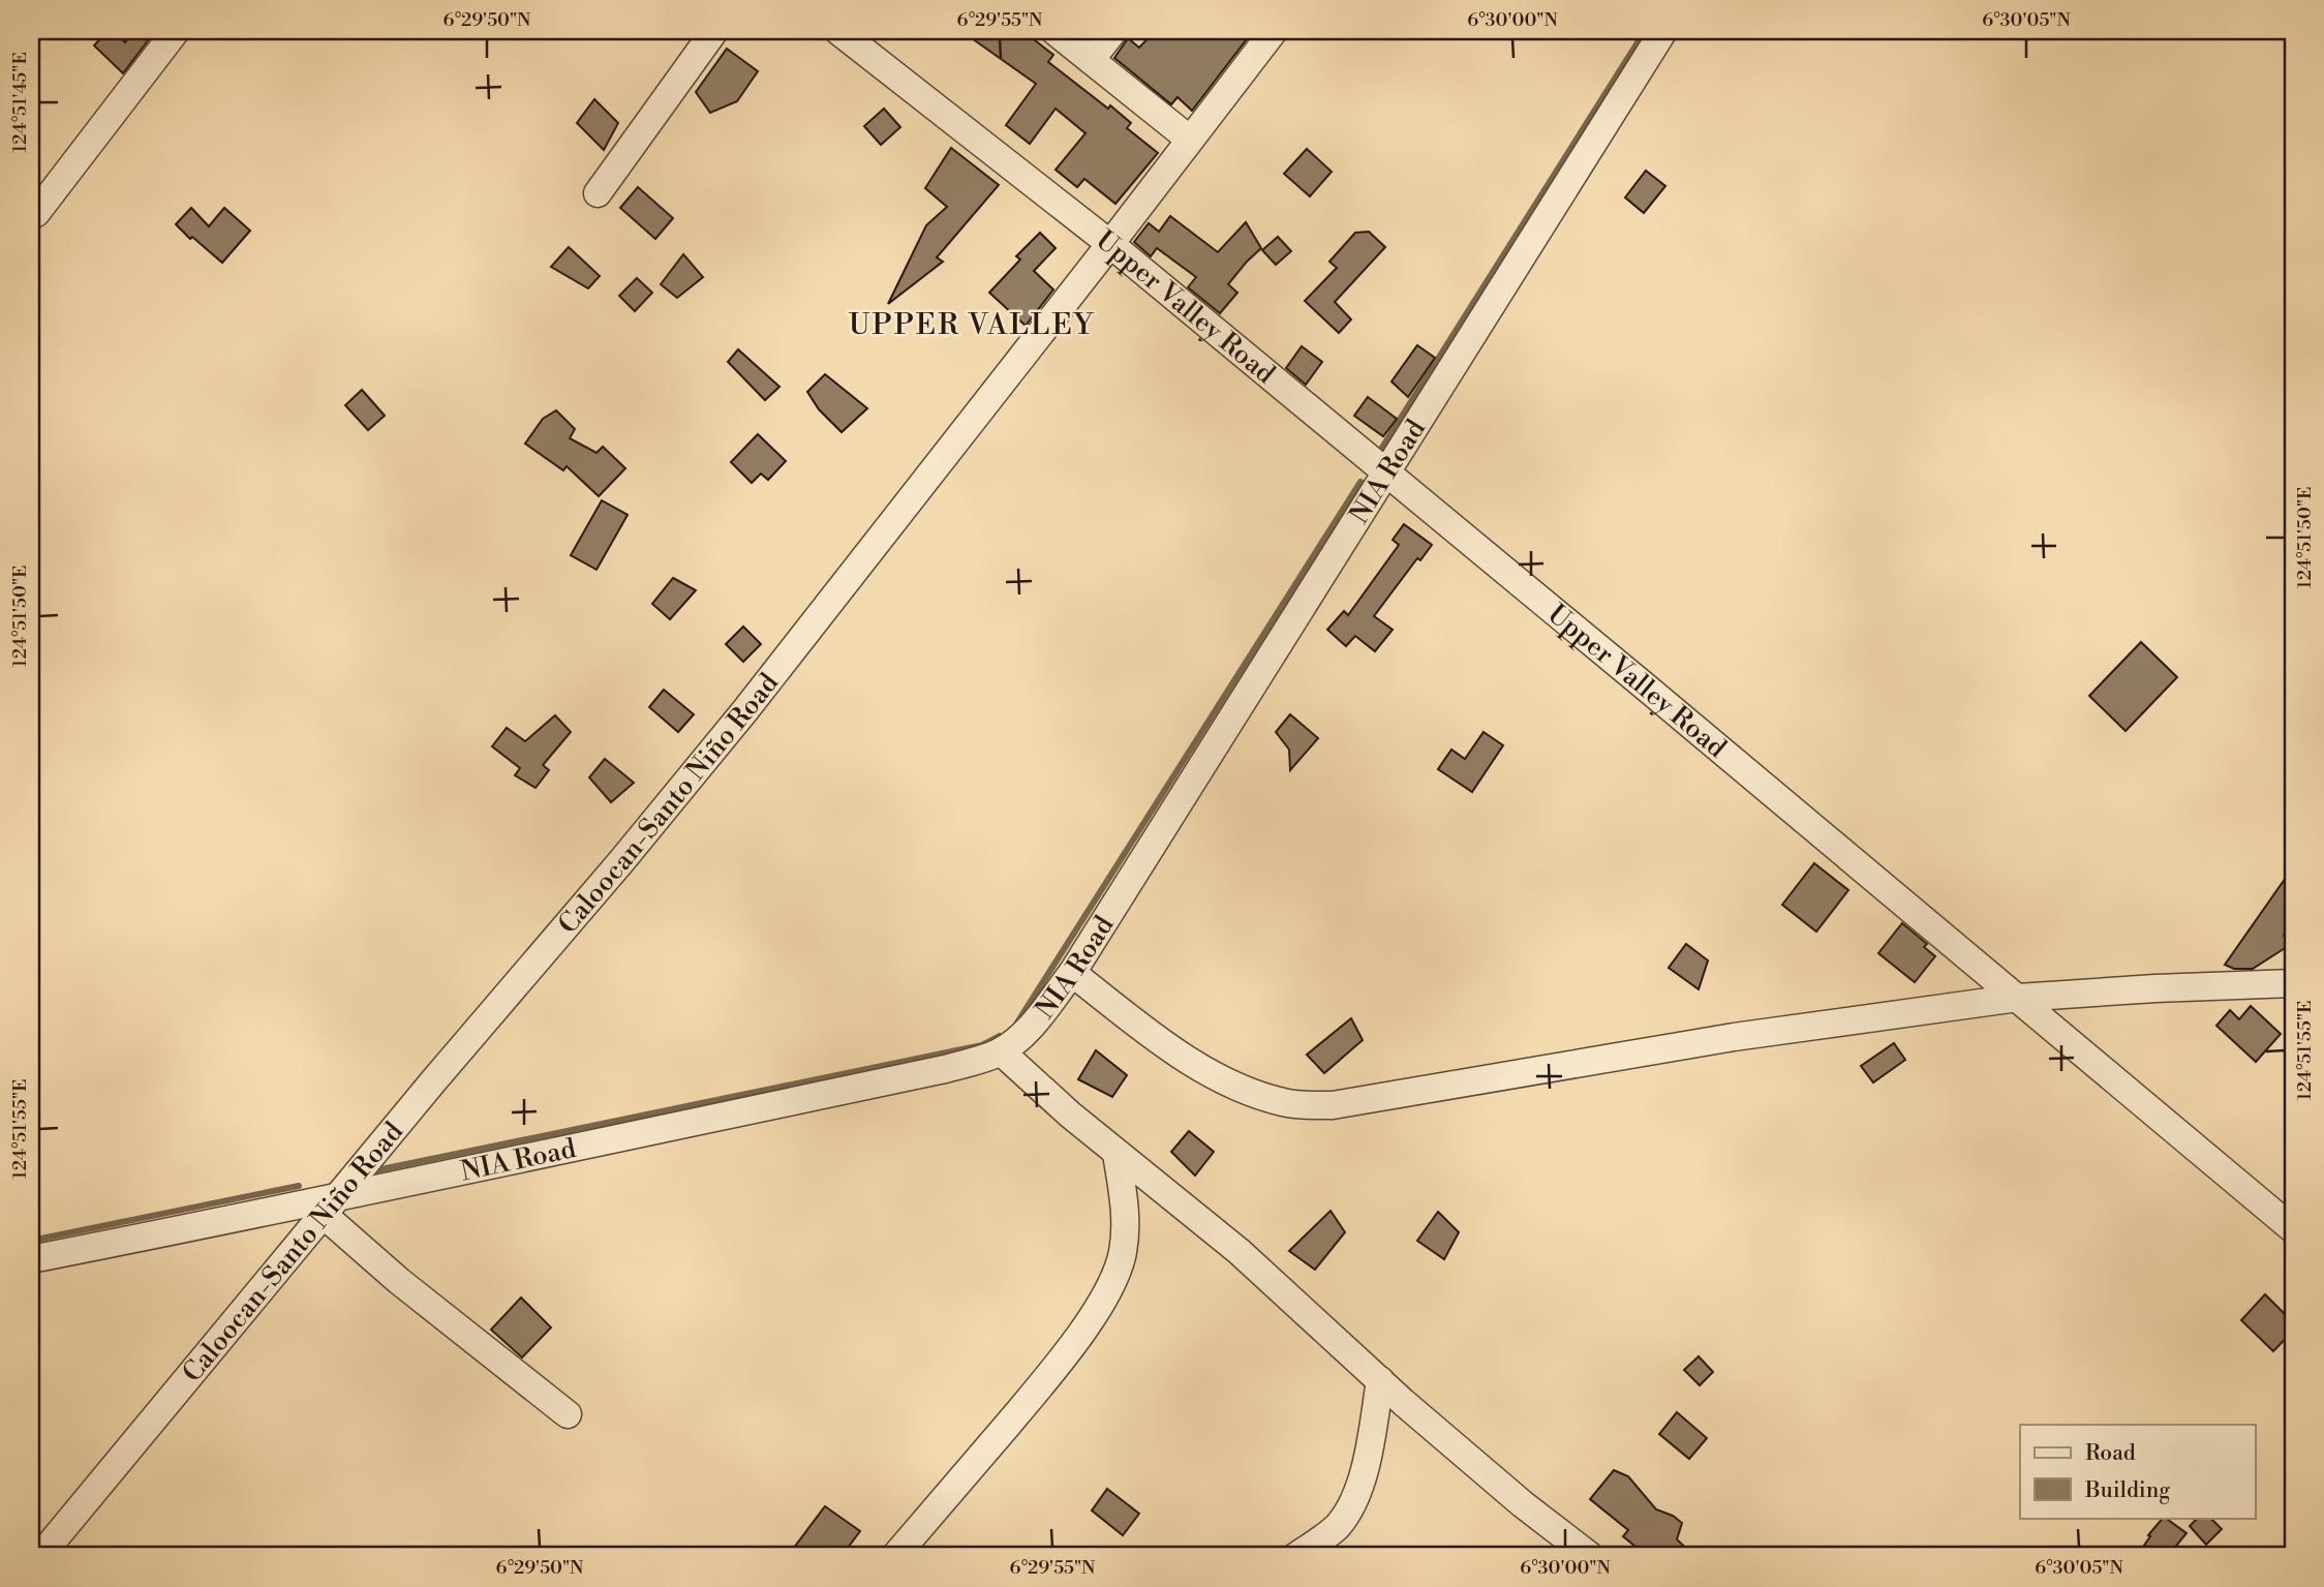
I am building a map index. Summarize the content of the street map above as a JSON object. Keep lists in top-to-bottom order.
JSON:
{
  "streets": {
    "street": ["Upper Valley Road", "NIA Road", "Caloocan-Santo Niño Road"]
  },
  "crossings": [
    ["Upper Valley Road", "NIA Road"],
    ["Upper Valley Road", "Caloocan-Santo Niño Road"],
    ["NIA Road", "Caloocan-Santo Niño Road"]
  ],
  "districts": ["UPPER VALLEY"],
  "legend": ["Road", "Building"],
  "coordinates": [
    "6°29'50\"N",
    "6°29'55\"N",
    "6°30'00\"N",
    "6°30'05\"N",
    "124°51'45\"E",
    "124°51'50\"E",
    "124°51'55\"E"
  ]
}
